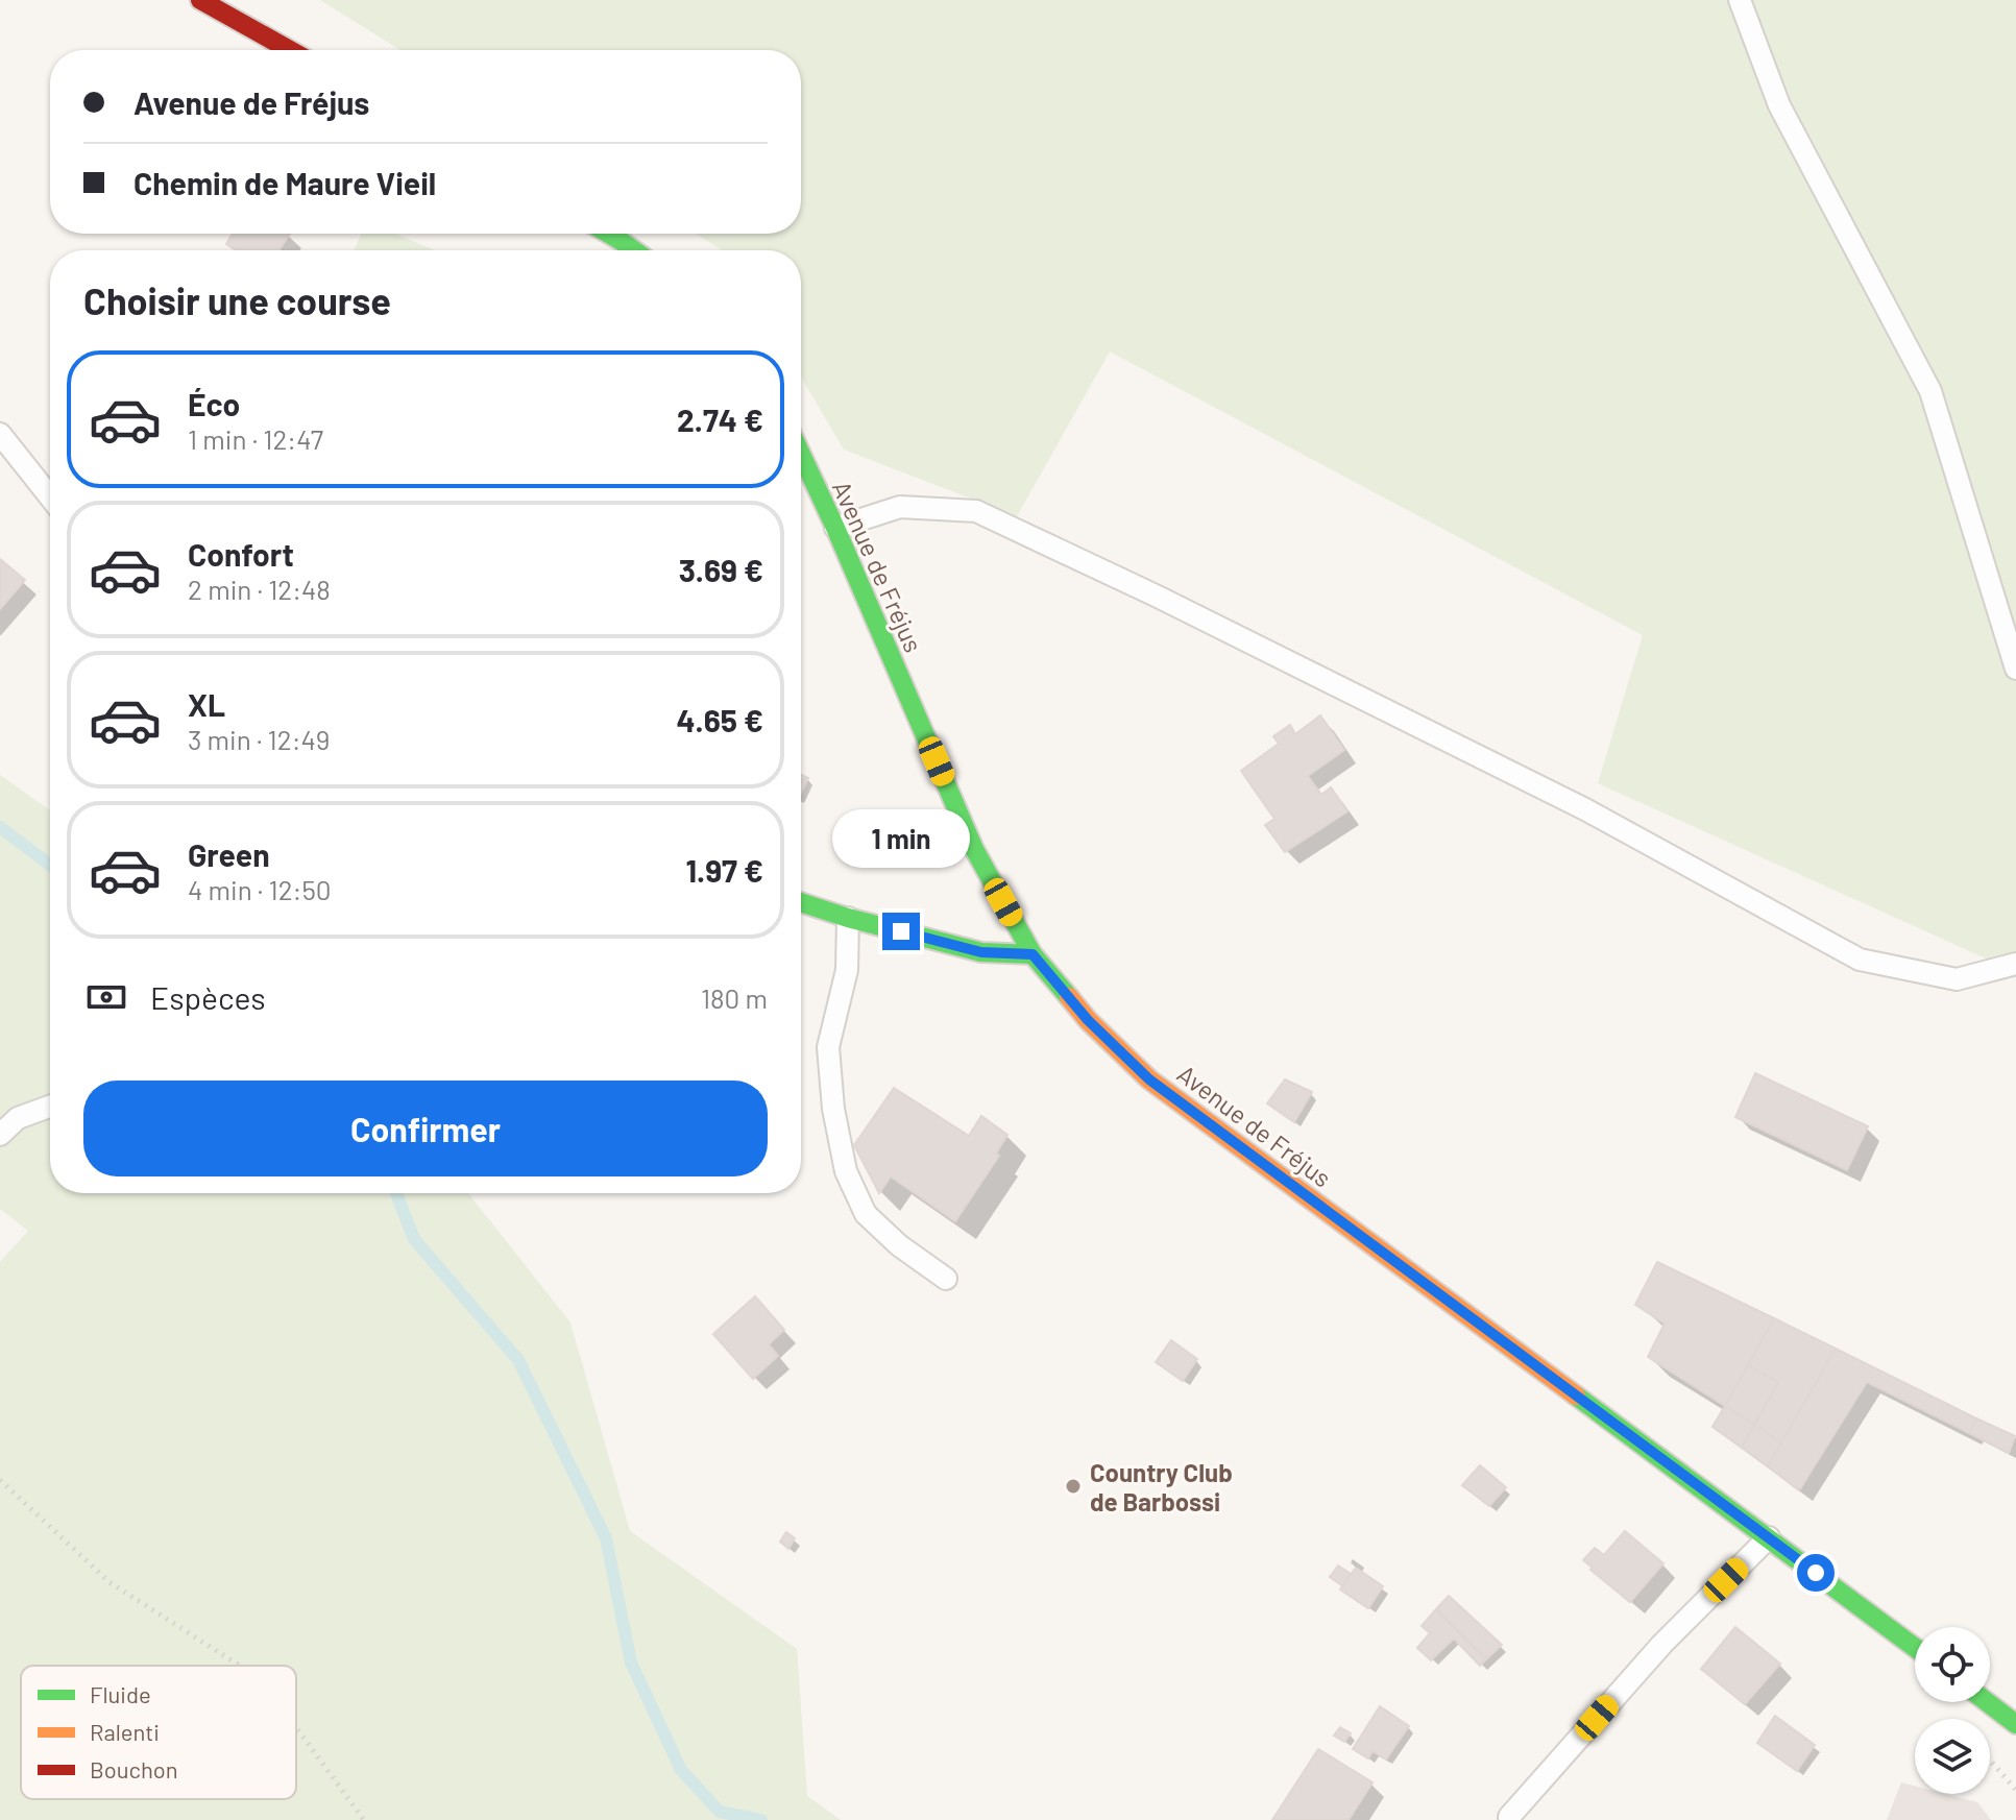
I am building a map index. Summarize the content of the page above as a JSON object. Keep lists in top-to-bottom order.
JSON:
{
  "streets": {
    "main road": ["Avenue de Fréjus"]
  },
  "places": ["Country Club de Barbossi"],
  "legend": ["Fluide", "Ralenti", "Bouchon"],
  "page": {
    "banner": ["Avenue de Fréjus", "Chemin de Maure Vieil"],
    "heading": "Choisir une course",
    "list": [
      {
        "name": "Éco",
        "note": "1 min · 12:47",
        "value": "2.74 €"
      },
      {
        "name": "Confort",
        "note": "2 min · 12:48",
        "value": "3.69 €"
      },
      {
        "name": "XL",
        "note": "3 min · 12:49",
        "value": "4.65 €"
      },
      {
        "name": "Green",
        "note": "4 min · 12:50",
        "value": "1.97 €"
      }
    ],
    "bubble": "1 min",
    "pay": ["Espèces", "180 m"],
    "buttons": "Confirmer"
  }
}
